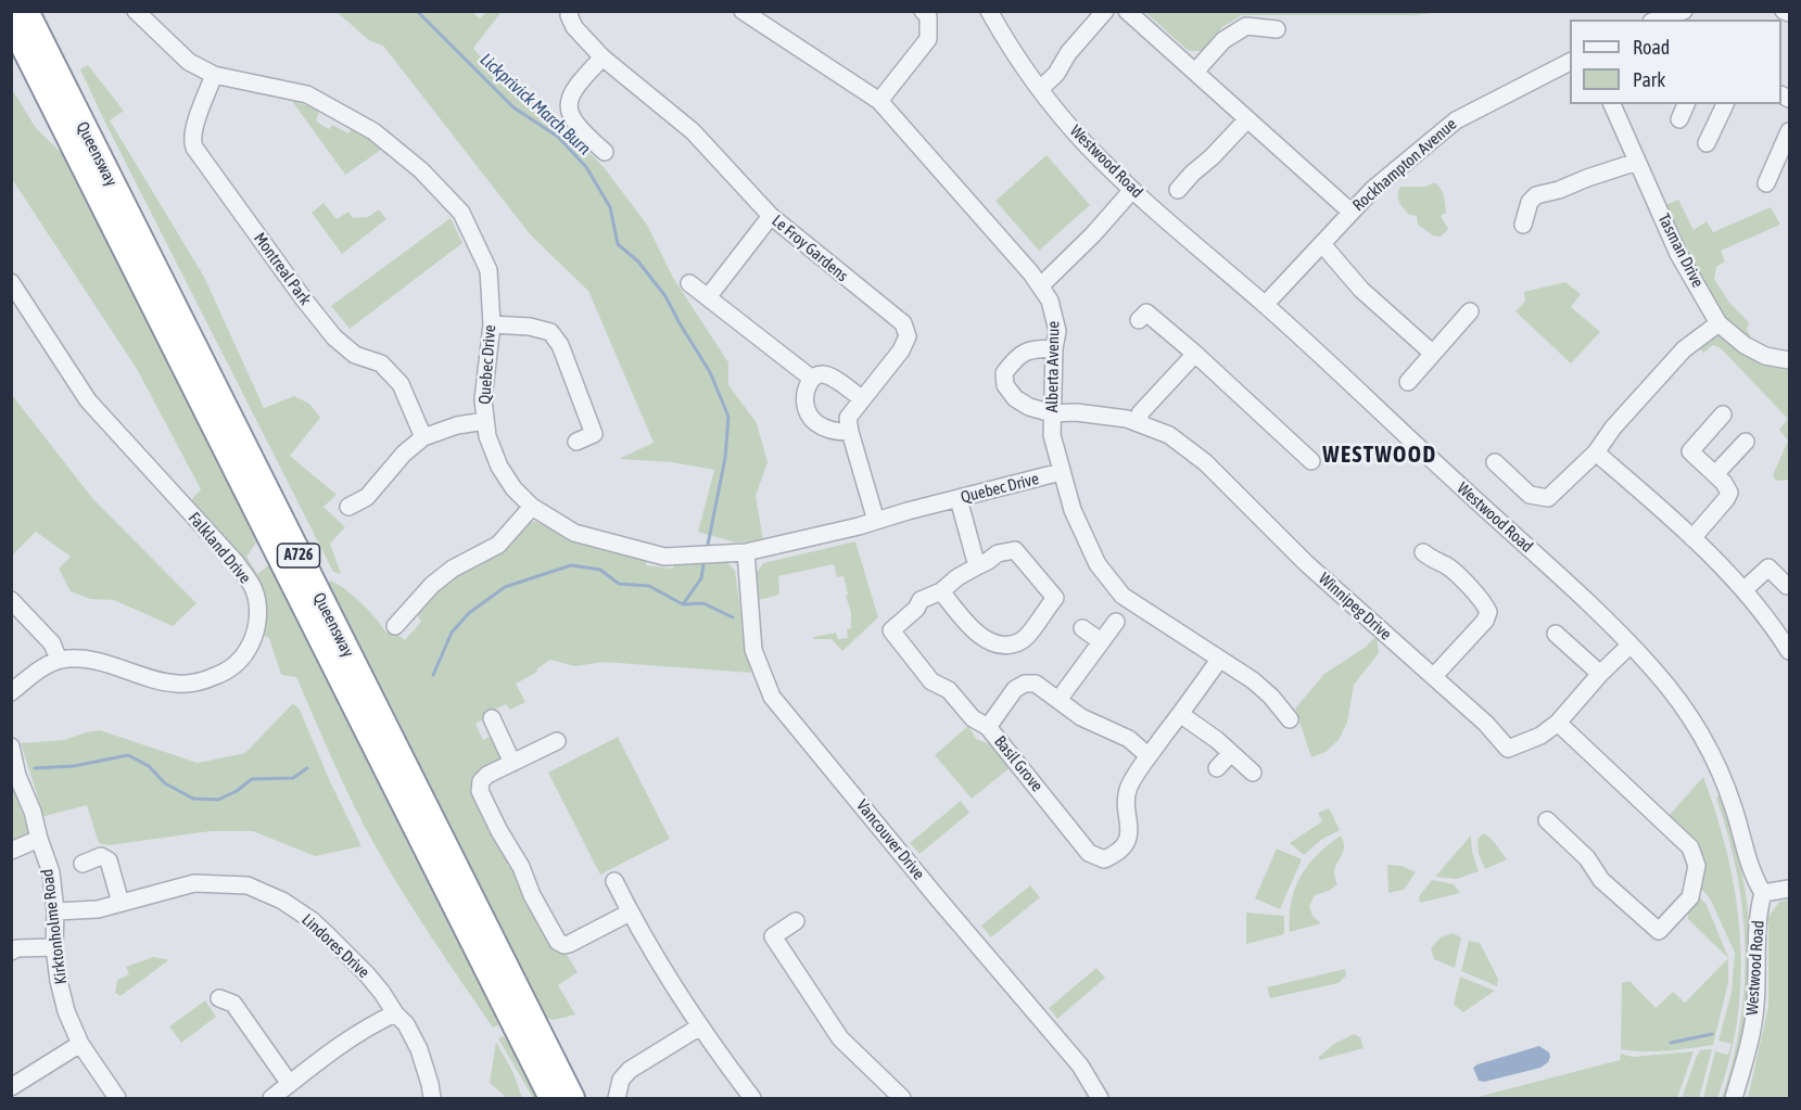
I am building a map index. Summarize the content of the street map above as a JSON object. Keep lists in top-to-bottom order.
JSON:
{
  "streets": {
    "highway": ["Queensway", "A726"],
    "street": [
      "Westwood Road",
      "Rockhampton Avenue",
      "Le Froy Gardens",
      "Tasman Drive",
      "Montreal Park",
      "Quebec Drive",
      "Alberta Avenue",
      "Falkland Drive",
      "Winnipeg Drive",
      "Basil Grove",
      "Vancouver Drive",
      "Kirktonholme Road",
      "Lindores Drive"
    ]
  },
  "crossings": [
    ["Westwood Road", "Rockhampton Avenue"],
    ["Westwood Road", "Winnipeg Drive"],
    ["Montreal Park", "Quebec Drive"],
    ["Quebec Drive", "Alberta Avenue"],
    ["Quebec Drive", "Vancouver Drive"],
    ["Alberta Avenue", "Winnipeg Drive"],
    ["Alberta Avenue", "Basil Grove"],
    ["Kirktonholme Road", "Lindores Drive"]
  ],
  "districts": ["WESTWOOD"],
  "water": ["Lickprivick March Burn"],
  "legend": ["Road", "Park"]
}
